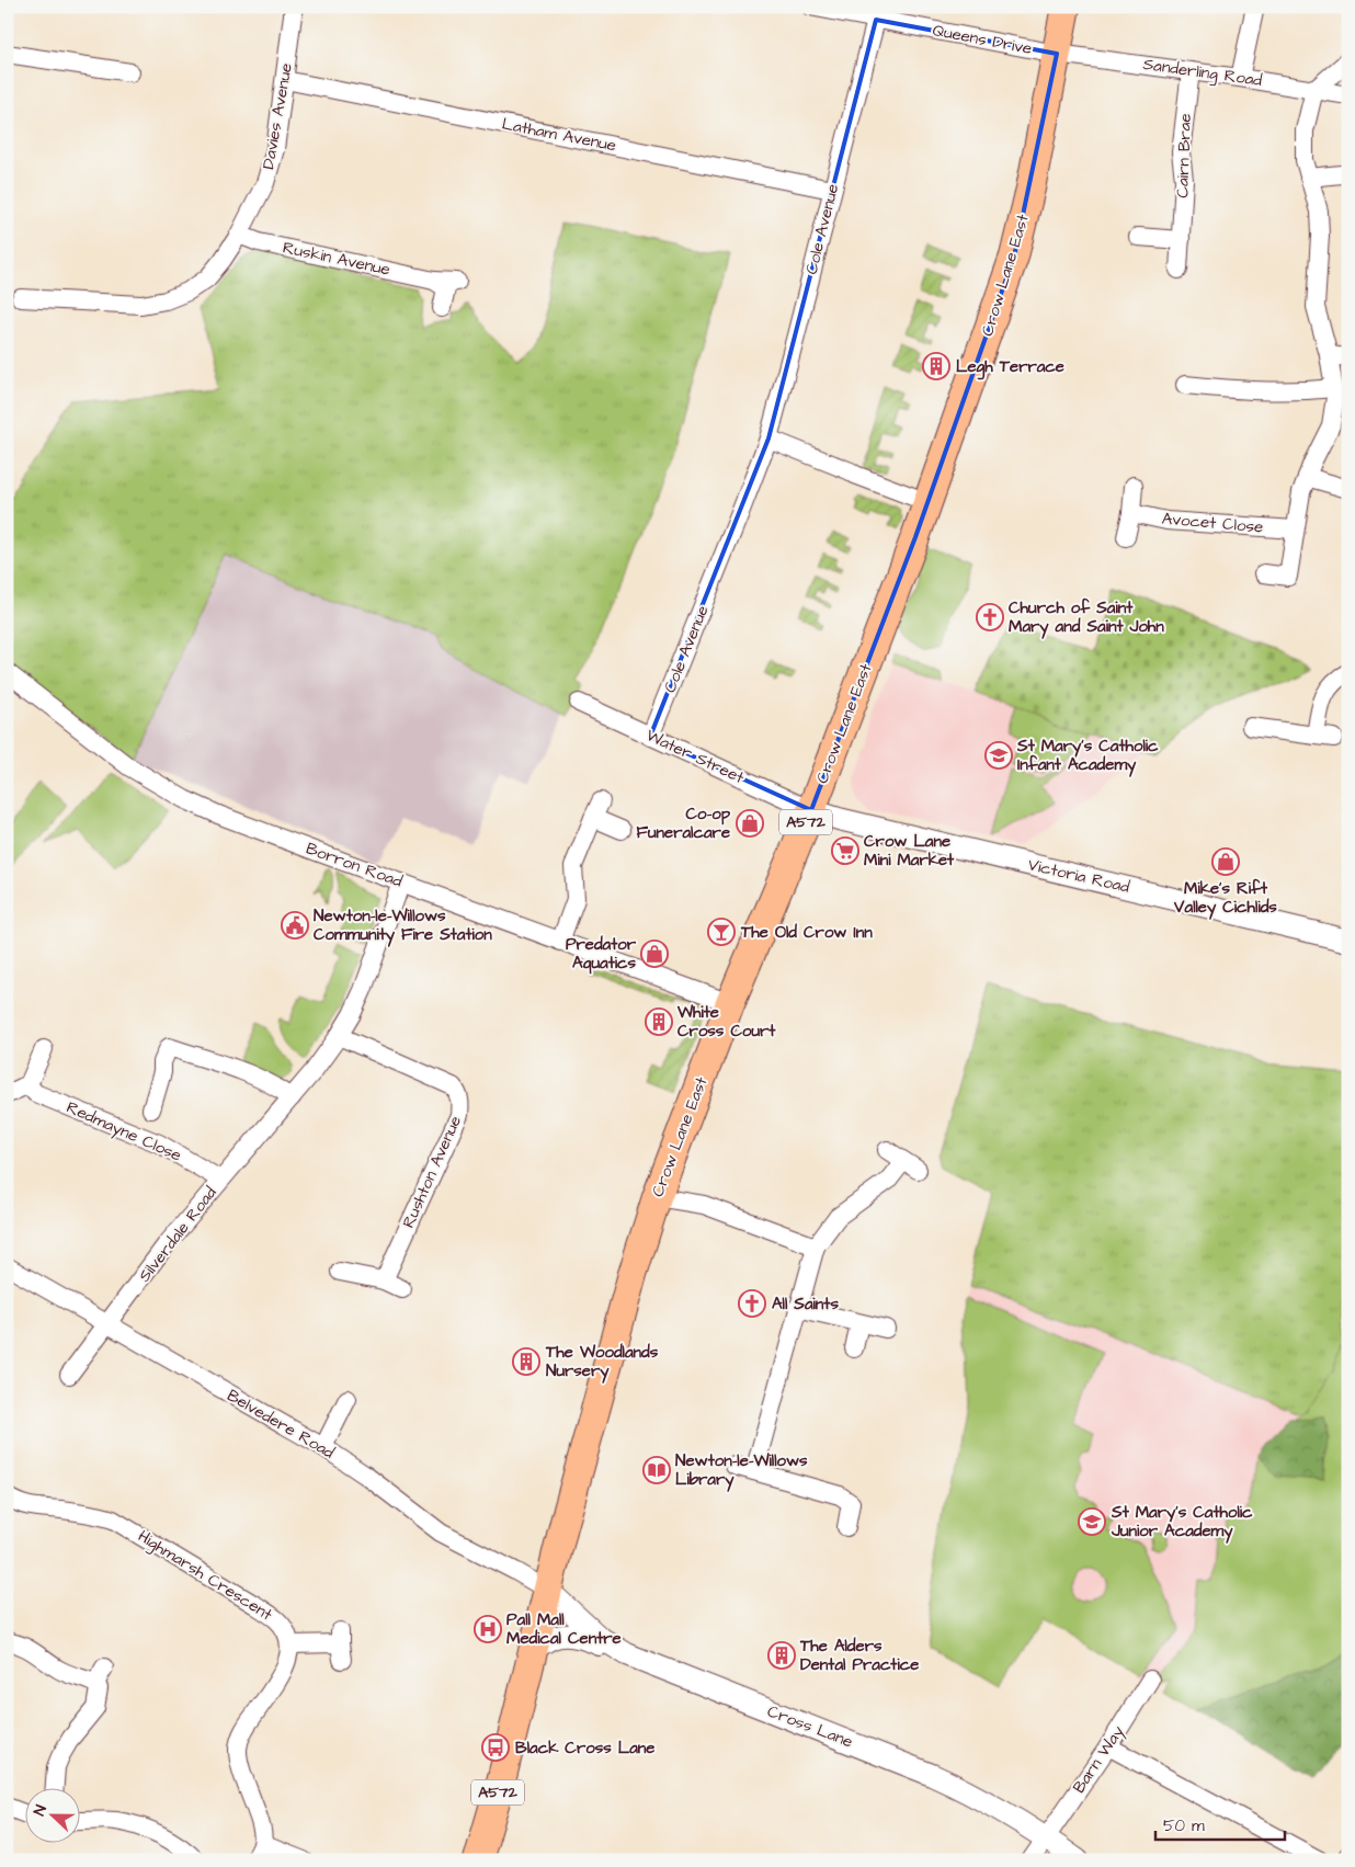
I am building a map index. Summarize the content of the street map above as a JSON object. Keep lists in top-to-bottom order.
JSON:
{
  "streets": {
    "main road": ["Crow Lane East", "A572"],
    "street": [
      "Queens Drive",
      "Sanderling Road",
      "Davies Avenue",
      "Latham Avenue",
      "Cairn Brae",
      "Cole Avenue",
      "Ruskin Avenue",
      "Avocet Close",
      "Water Street",
      "Borron Road",
      "Victoria Road",
      "Redmayne Close",
      "Rushton Avenue",
      "Silverdale Road",
      "Belvedere Road",
      "Highmarsh Crescent",
      "Cross Lane",
      "Barn Way"
    ]
  },
  "crossings": [
    ["Queens Drive", "Sanderling Road"],
    ["Queens Drive", "Cole Avenue"],
    ["Queens Drive", "Crow Lane East"],
    ["Sanderling Road", "Cairn Brae"],
    ["Sanderling Road", "Crow Lane East"],
    ["Davies Avenue", "Latham Avenue"],
    ["Davies Avenue", "Ruskin Avenue"],
    ["Latham Avenue", "Cole Avenue"],
    ["Cole Avenue", "Water Street"],
    ["Crow Lane East", "Water Street"],
    ["Crow Lane East", "A572"],
    ["Crow Lane East", "Borron Road"],
    ["Crow Lane East", "Victoria Road"],
    ["Crow Lane East", "Belvedere Road"],
    ["Crow Lane East", "Cross Lane"],
    ["Water Street", "Victoria Road"],
    ["A572", "Belvedere Road"],
    ["A572", "Cross Lane"],
    ["Borron Road", "Silverdale Road"],
    ["Redmayne Close", "Silverdale Road"],
    ["Rushton Avenue", "Silverdale Road"],
    ["Silverdale Road", "Belvedere Road"],
    ["Belvedere Road", "Cross Lane"],
    ["Cross Lane", "Barn Way"]
  ],
  "places": {
    "building": [
      "Legh Terrace",
      "White Cross Court",
      "The Woodlands Nursery",
      "The Alders Dental Practice"
    ],
    "church": ["Church of Saint Mary and Saint John", "All Saints"],
    "school or university": ["St Mary's Catholic Infant Academy", "St Mary's Catholic Junior Academy"],
    "shop": ["Co-op Funeralcare", "Mike's Rift Valley Cichlids", "Predator Aquatics"],
    "supermarket": ["Crow Lane Mini Market"],
    "public building": ["Newton-le-Willows Community Fire Station"],
    "bar": ["The Old Crow Inn"],
    "library": ["Newton-le-Willows Library"],
    "hospital": ["Pall Mall Medical Centre"],
    "bus stop": ["Black Cross Lane"]
  },
  "scale_bar": "50 m",
  "north": "left"
}
